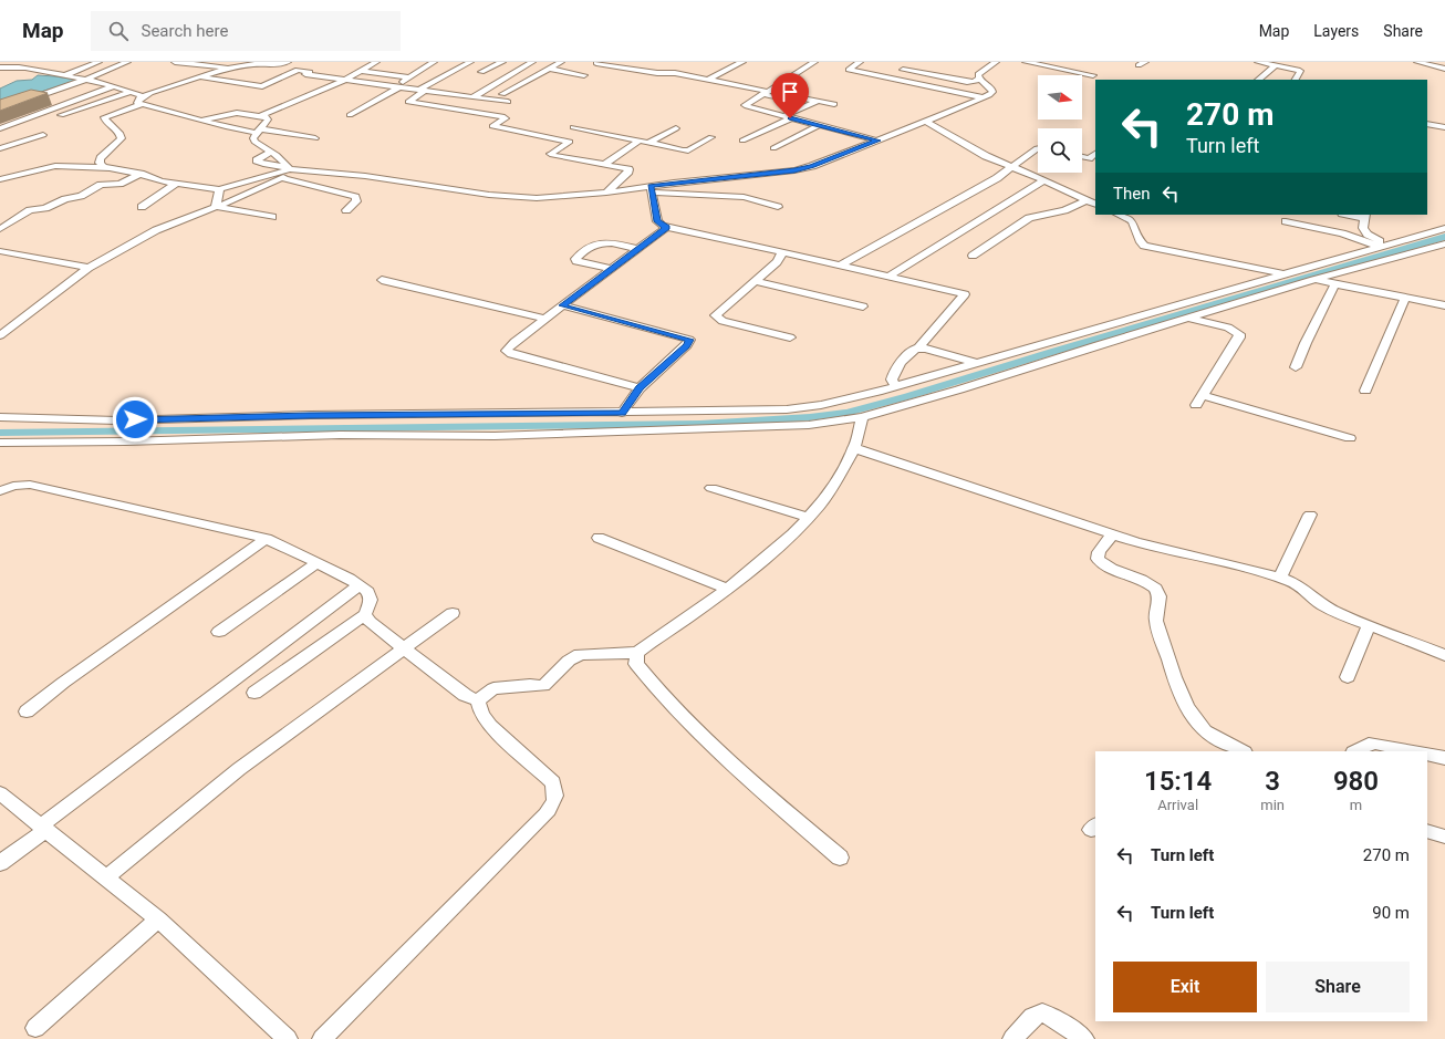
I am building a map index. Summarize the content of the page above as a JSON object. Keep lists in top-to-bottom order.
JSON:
{
  "north": "right",
  "page": {
    "header": "Map",
    "search": "Search here",
    "nav": ["Map", "Layers", "Share"],
    "turn": ["270 m", "Turn left"],
    "then": "Then",
    "eta": [
      "15:14",
      "Arrival",
      "3",
      "min",
      "980",
      "m"
    ],
    "list": [
      {
        "name": "Turn left",
        "value": "270 m"
      },
      {
        "name": "Turn left",
        "value": "90 m"
      }
    ],
    "buttons": ["Exit", "Share"]
  }
}
